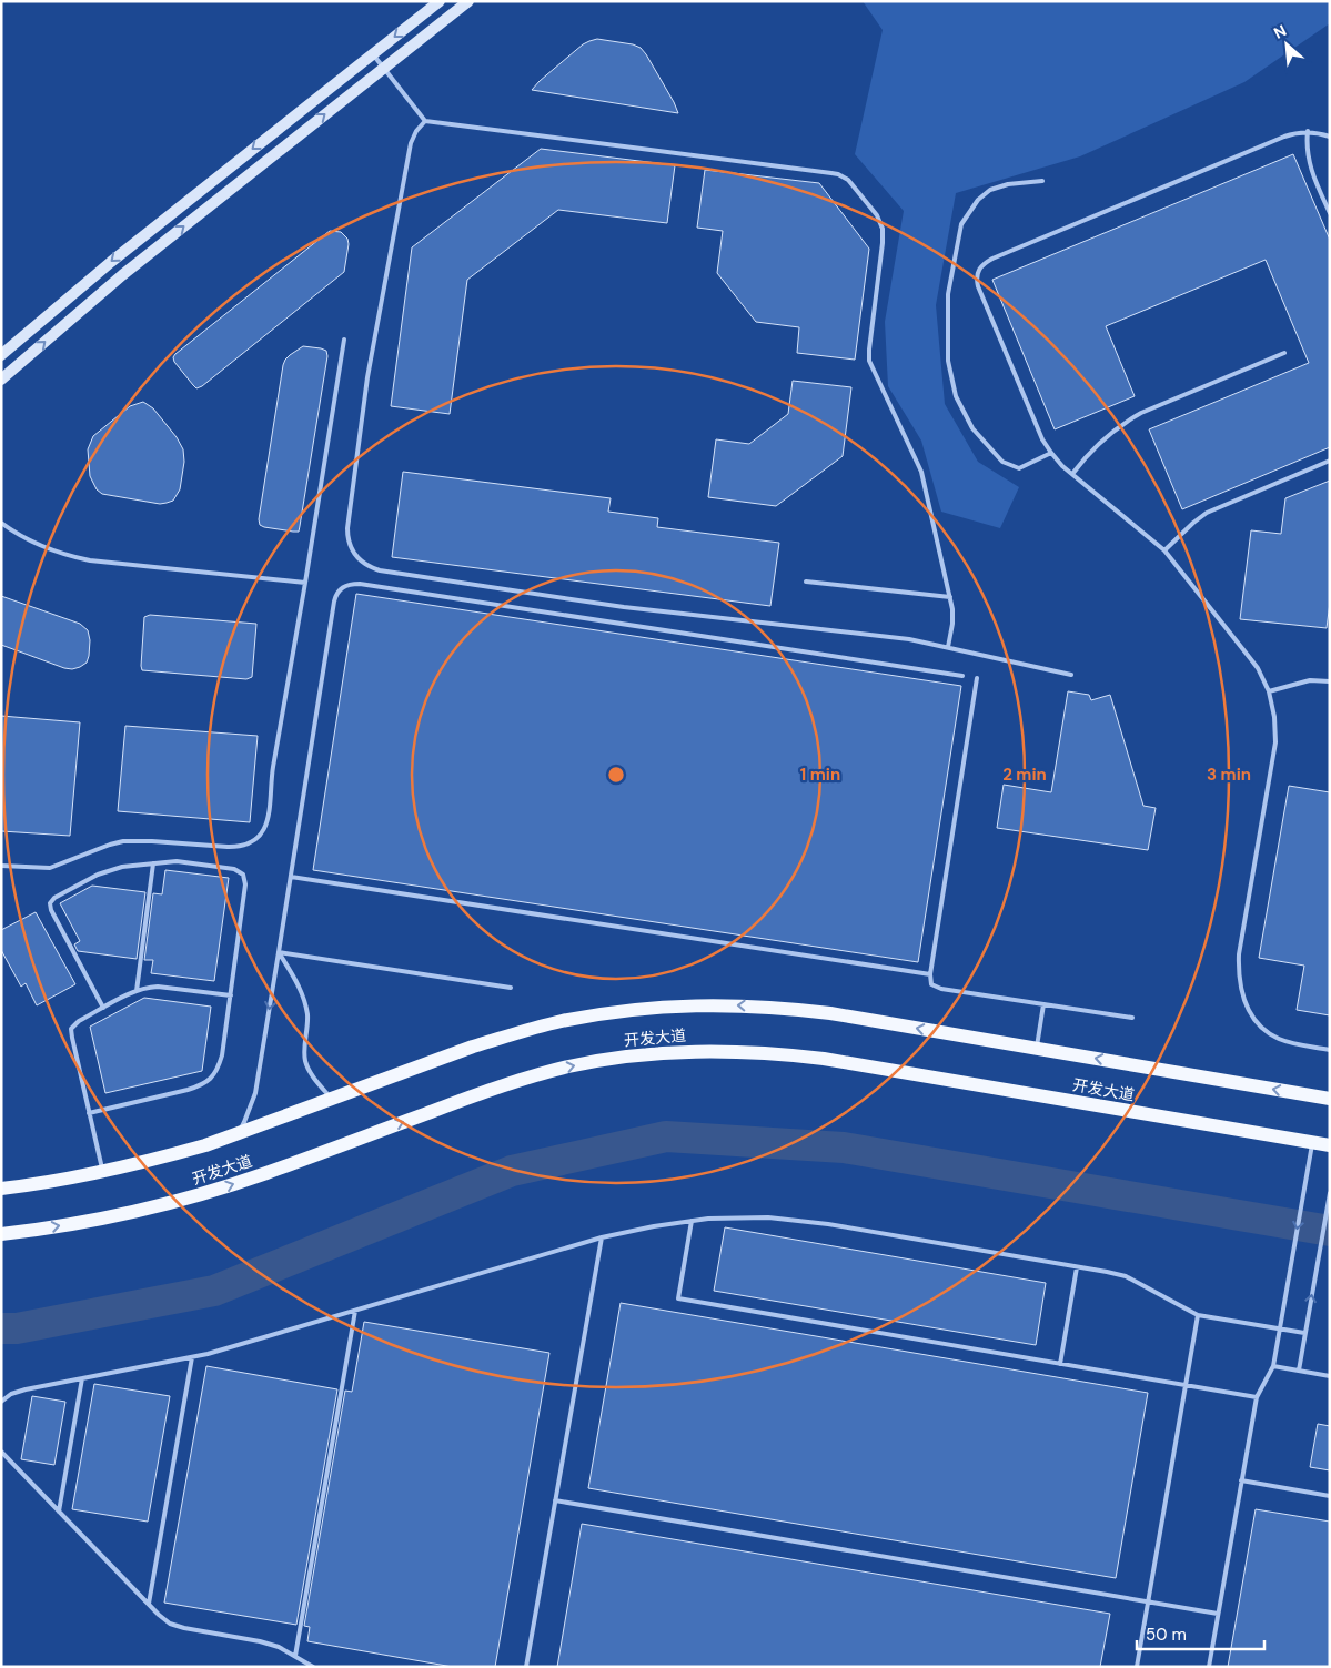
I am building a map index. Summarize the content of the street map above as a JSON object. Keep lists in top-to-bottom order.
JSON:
{
  "streets": {
    "main road": ["开发大道"]
  },
  "scale_bar": "50 m",
  "north": "top left",
  "rings": ["1 min", "2 min", "3 min"]
}
